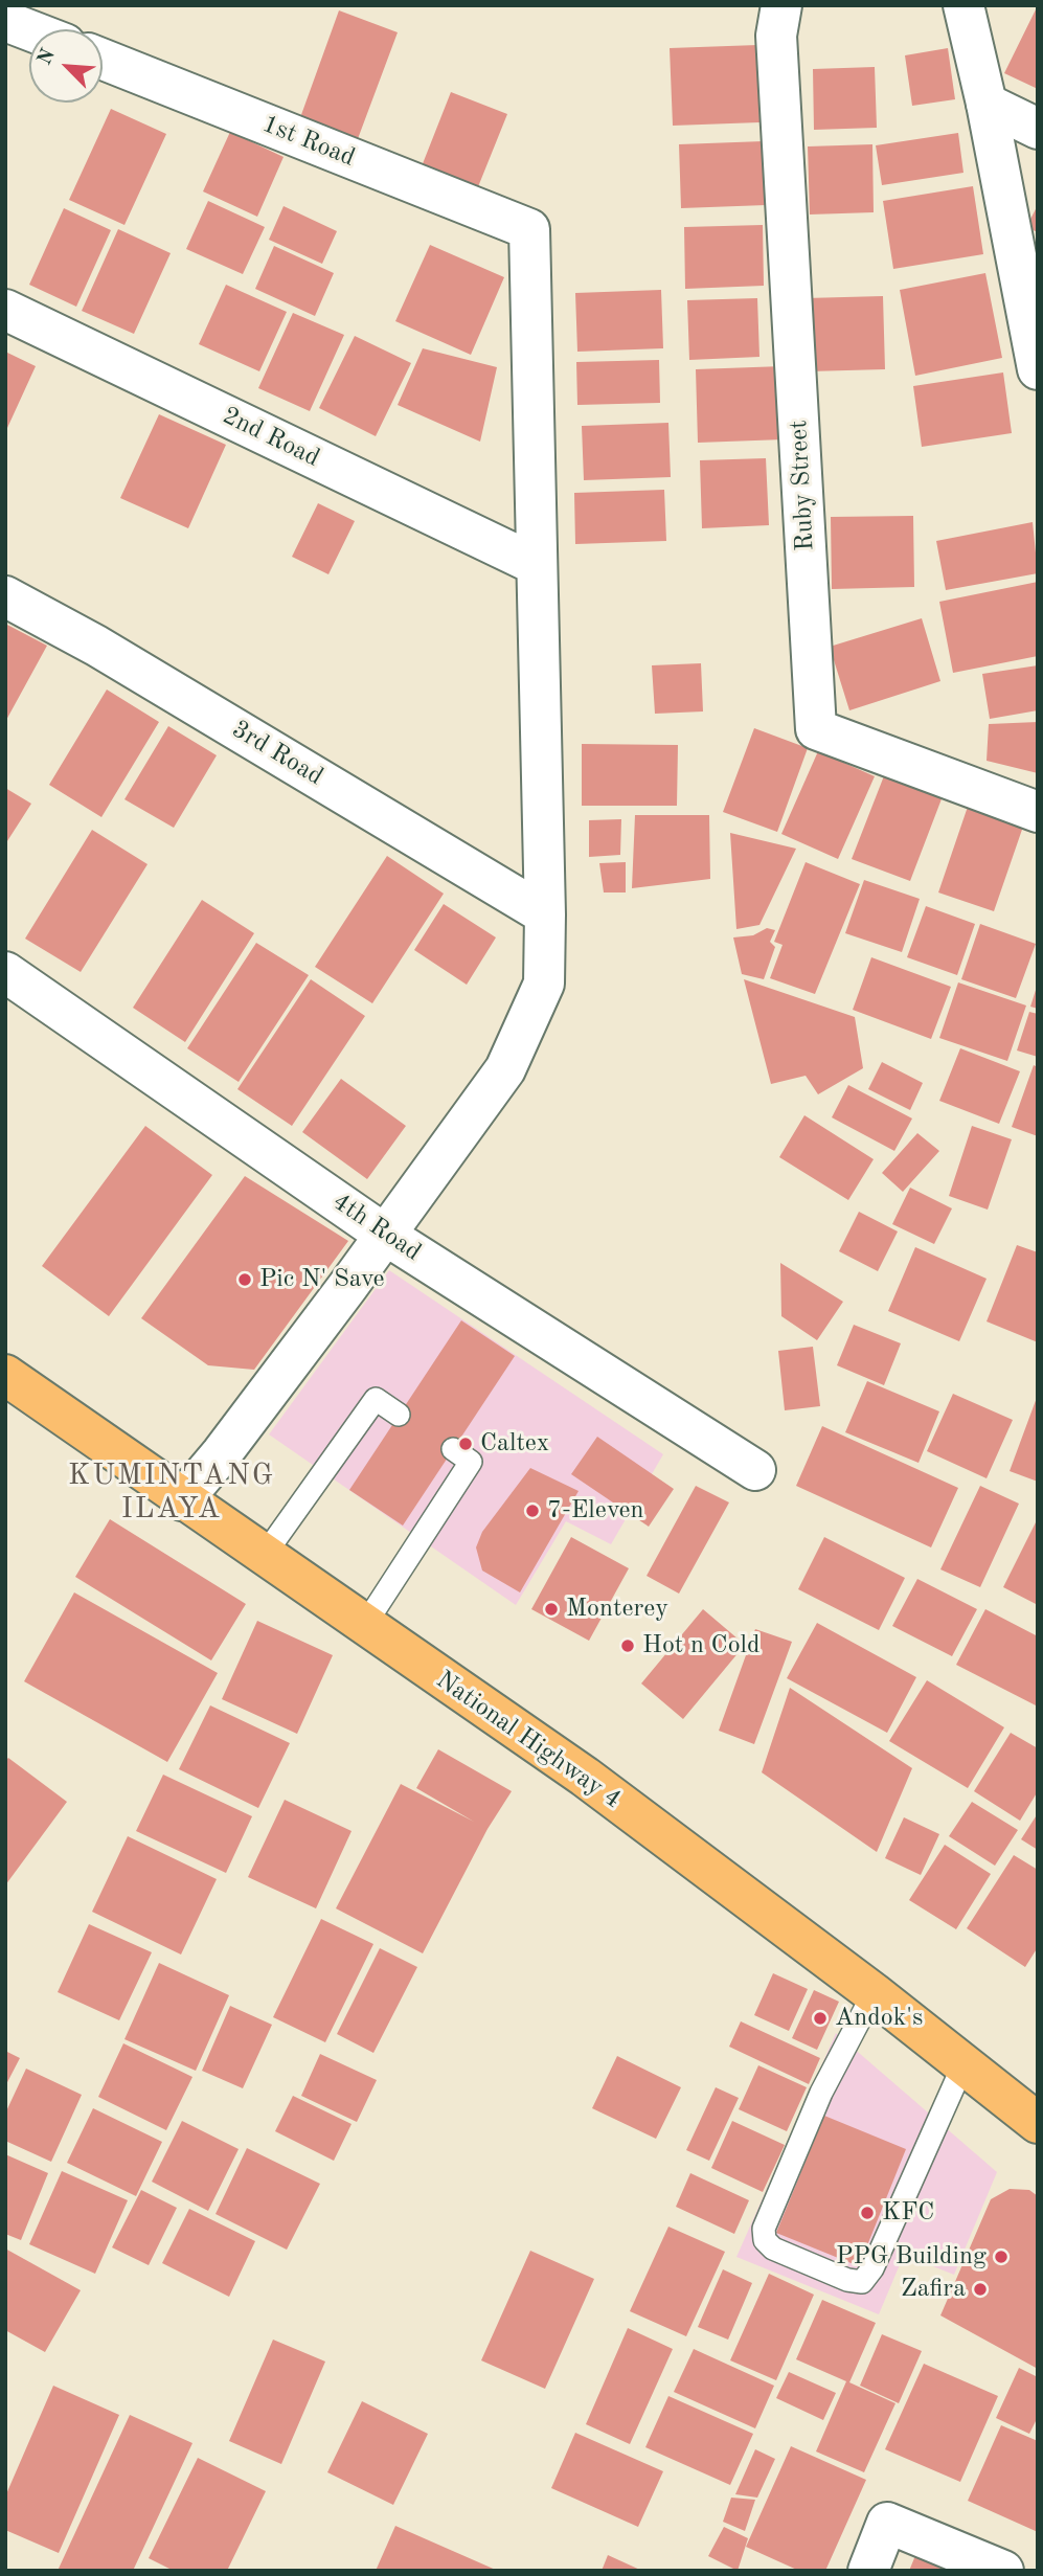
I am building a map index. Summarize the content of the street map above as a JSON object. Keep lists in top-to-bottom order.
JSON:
{
  "streets": {
    "main road": ["National Highway 4"],
    "street": [
      "1st Road",
      "2nd Road",
      "Ruby Street",
      "3rd Road",
      "4th Road"
    ]
  },
  "crossings": [
    ["1st Road", "2nd Road"]
  ],
  "districts": ["KUMINTANG ILAYA"],
  "places": [
    "Pic N' Save",
    "Caltex",
    "7-Eleven",
    "Monterey",
    "Hot n Cold",
    "Andok's",
    "KFC",
    "PPG Building",
    "Zafira"
  ],
  "north": "top left"
}
